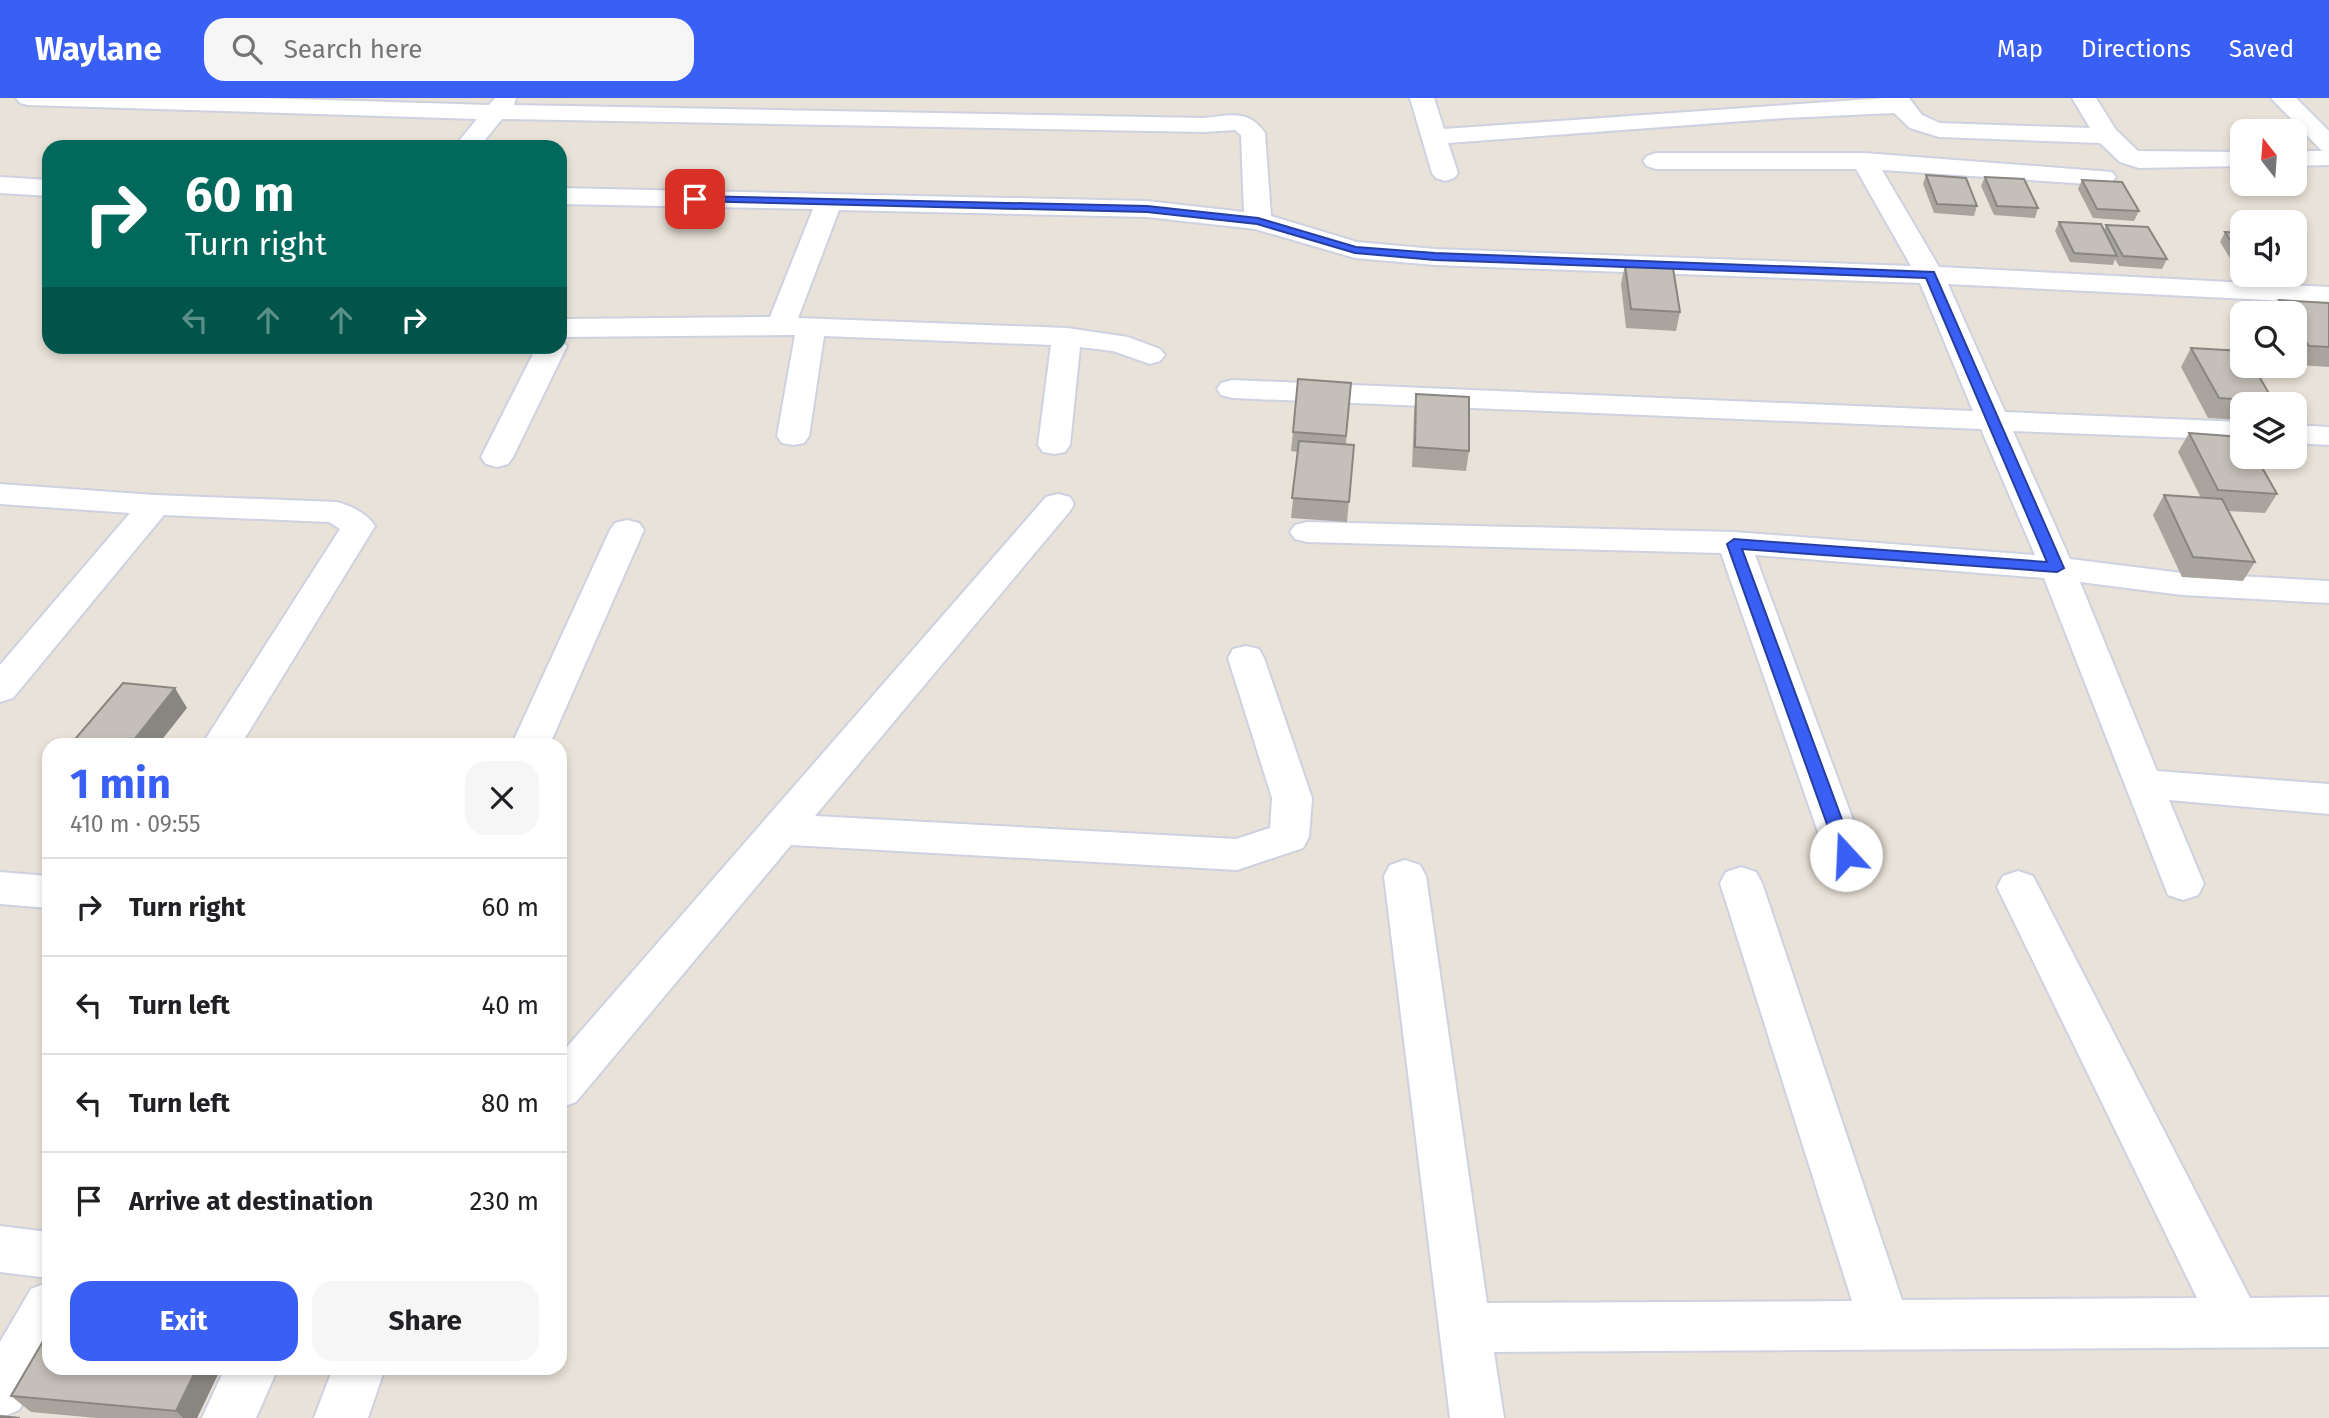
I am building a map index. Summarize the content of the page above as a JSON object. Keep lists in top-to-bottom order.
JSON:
{
  "north": "top",
  "page": {
    "header": "Waylane",
    "search": "Search here",
    "nav": ["Map", "Directions", "Saved"],
    "turn": ["60 m", "Turn right"],
    "heading": ["1 min", "410 m · 09:55"],
    "list": [
      {
        "name": "Turn right",
        "value": "60 m"
      },
      {
        "name": "Turn left",
        "value": "40 m"
      },
      {
        "name": "Turn left",
        "value": "80 m"
      },
      {
        "name": "Arrive at destination",
        "value": "230 m"
      }
    ],
    "buttons": ["Exit", "Share"]
  }
}
